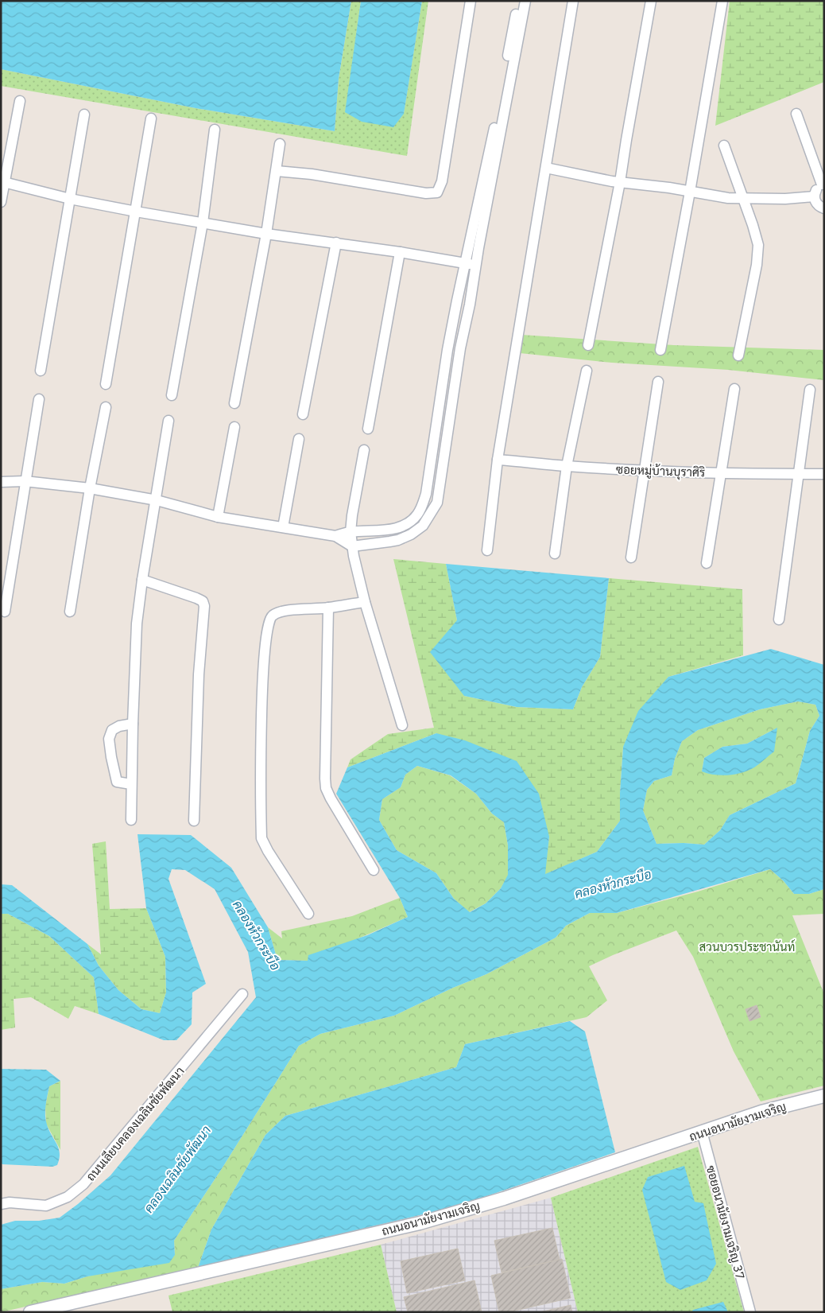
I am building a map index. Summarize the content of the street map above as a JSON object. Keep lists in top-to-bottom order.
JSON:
{
  "streets": {
    "street": [
      "ซอยหมู่บ้านบุราศิริ",
      "ถนนอนามัยงามเจริญ",
      "ถนนเลียบคลองเฉลิมชัยพัฒนา",
      "ซอยอนามัยงามเจริญ 37"
    ]
  },
  "crossings": [
    ["ถนนอนามัยงามเจริญ", "ซอยอนามัยงามเจริญ 37"]
  ],
  "water": ["คลองหัวกระบือ", "คลองเฉลิมชัยพัฒนา"],
  "parks": ["สวนบวรประชานันท์"]
}
